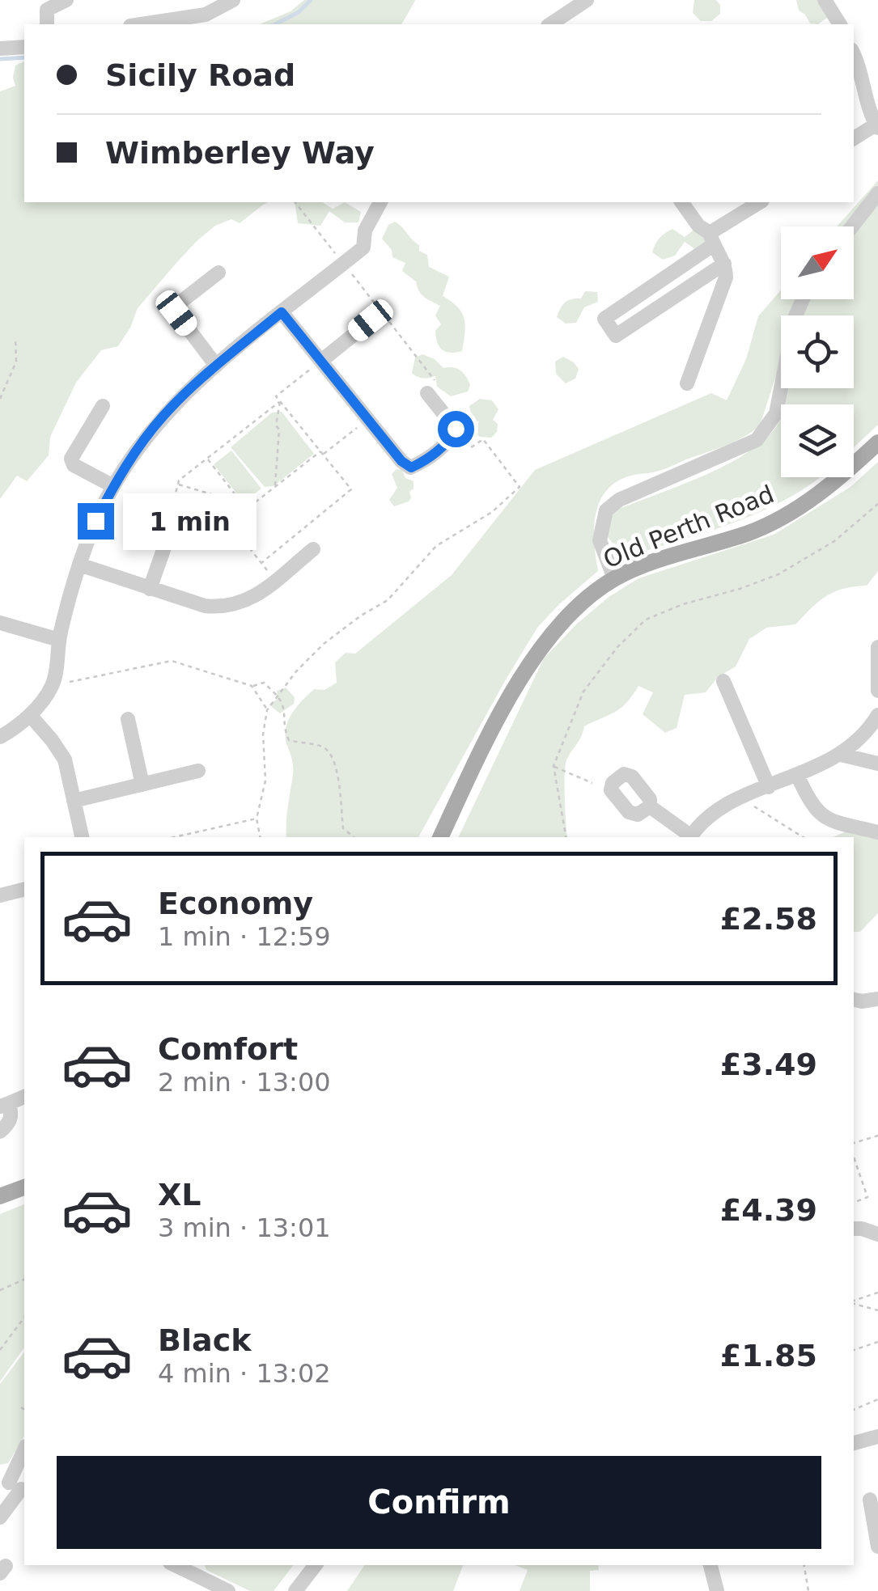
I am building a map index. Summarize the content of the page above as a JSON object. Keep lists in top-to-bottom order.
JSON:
{
  "streets": {
    "main road": ["Old Perth Road"]
  },
  "north": "top right",
  "page": {
    "banner": ["Sicily Road", "Wimberley Way"],
    "bubble": "1 min",
    "list": [
      {
        "name": "Economy",
        "note": "1 min · 12:59",
        "value": "£2.58"
      },
      {
        "name": "Comfort",
        "note": "2 min · 13:00",
        "value": "£3.49"
      },
      {
        "name": "XL",
        "note": "3 min · 13:01",
        "value": "£4.39"
      },
      {
        "name": "Black",
        "note": "4 min · 13:02",
        "value": "£1.85"
      }
    ],
    "buttons": "Confirm"
  }
}
